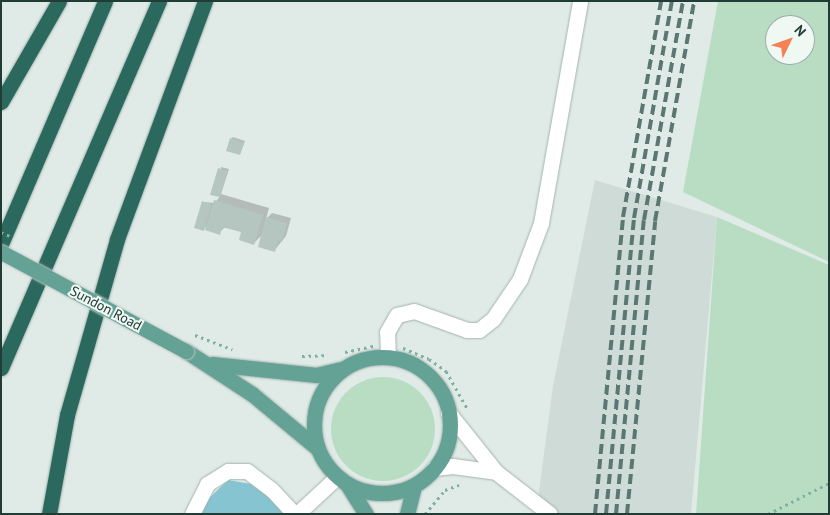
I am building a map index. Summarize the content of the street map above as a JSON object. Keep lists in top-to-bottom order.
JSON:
{
  "streets": {
    "main road": ["Sundon Road"]
  },
  "north": "top right"
}
